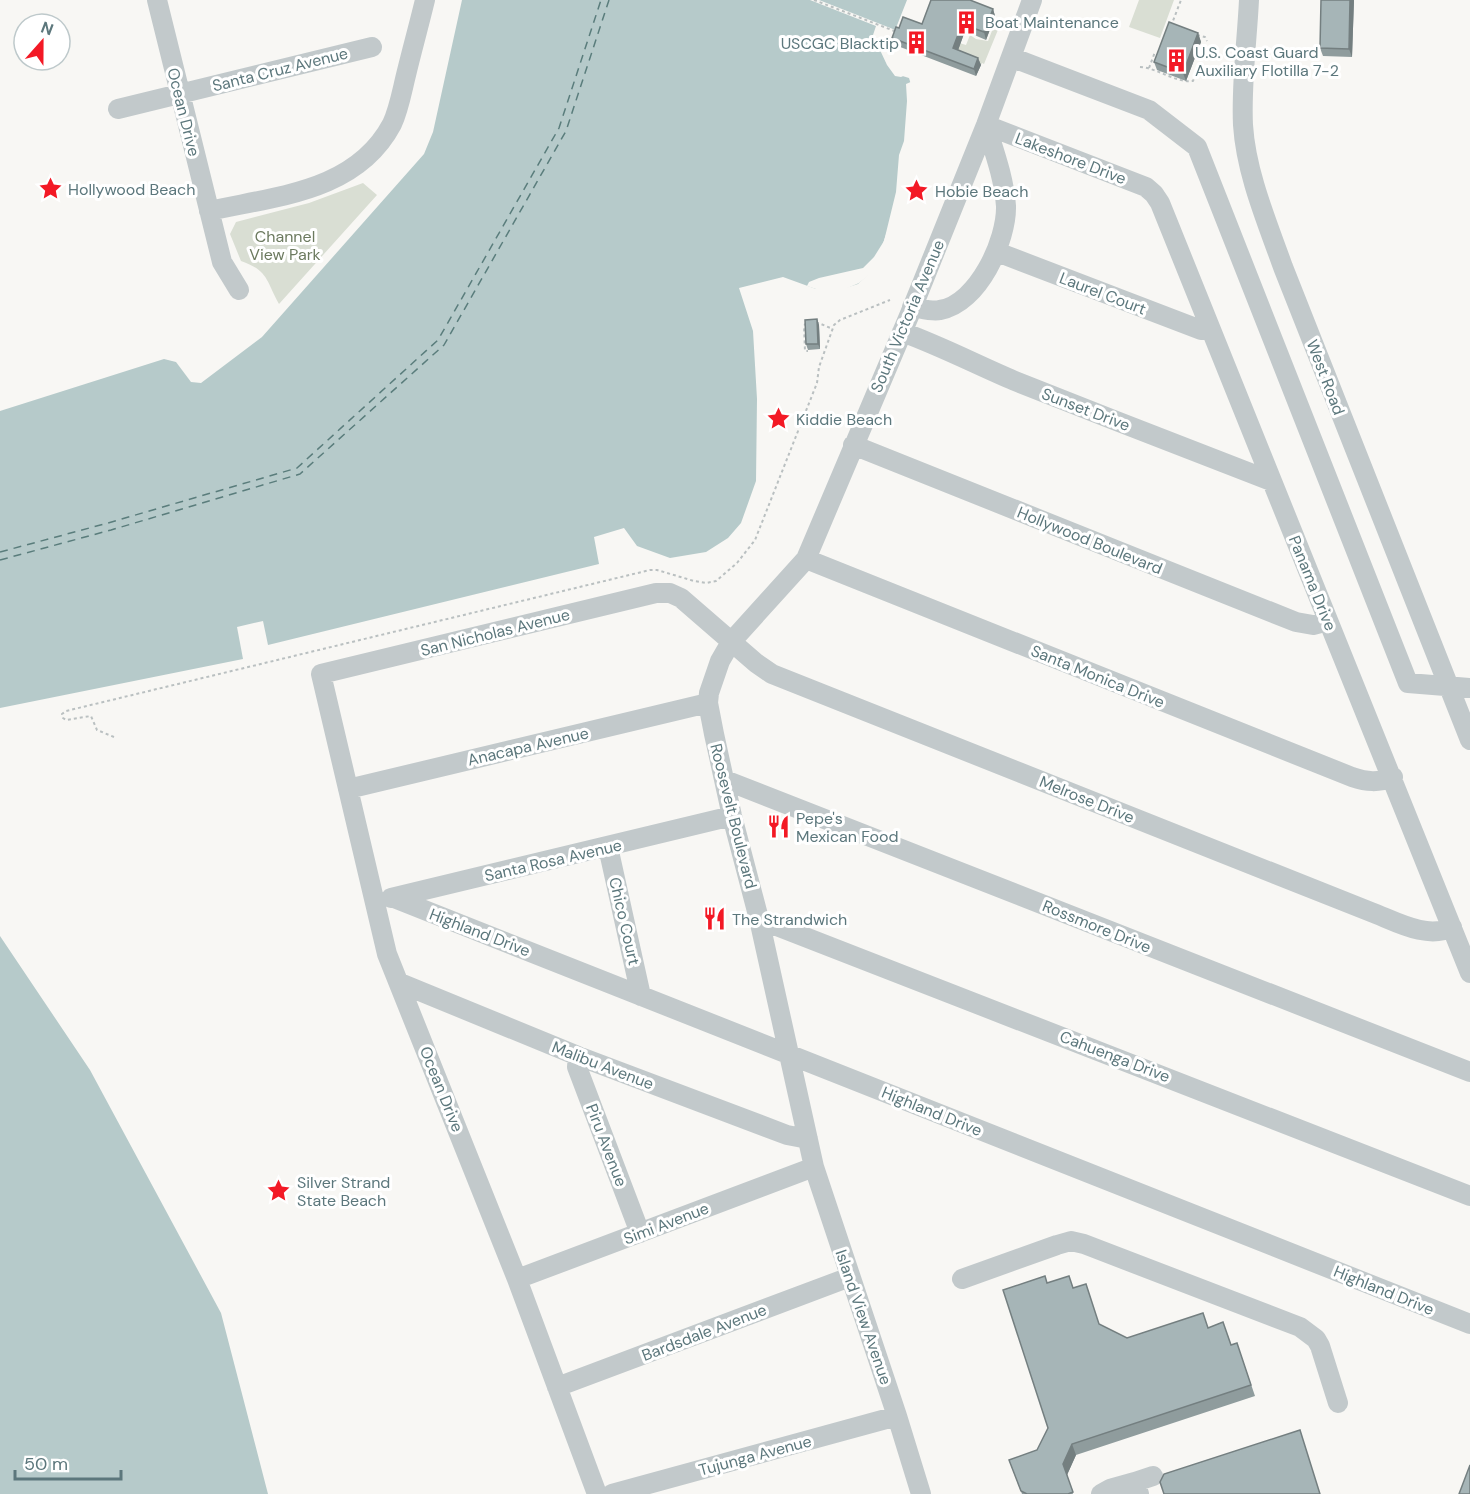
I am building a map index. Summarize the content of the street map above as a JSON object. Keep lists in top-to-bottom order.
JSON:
{
  "streets": {
    "street": [
      "Santa Cruz Avenue",
      "Ocean Drive",
      "Lakeshore Drive",
      "Laurel Court",
      "South Victoria Avenue",
      "West Road",
      "Sunset Drive",
      "Hollywood Boulevard",
      "Panama Drive",
      "San Nicholas Avenue",
      "Santa Monica Drive",
      "Anacapa Avenue",
      "Melrose Drive",
      "Roosevelt Boulevard",
      "Santa Rosa Avenue",
      "Chico Court",
      "Rossmore Drive",
      "Highland Drive",
      "Cahuenga Drive",
      "Malibu Avenue",
      "Piru Avenue",
      "Simi Avenue",
      "Island View Avenue",
      "Bardsdale Avenue",
      "Tujunga Avenue"
    ]
  },
  "crossings": [
    ["Santa Cruz Avenue", "Ocean Drive"],
    ["Ocean Drive", "San Nicholas Avenue"],
    ["Ocean Drive", "Anacapa Avenue"],
    ["Ocean Drive", "Santa Rosa Avenue"],
    ["Ocean Drive", "Malibu Avenue"],
    ["Ocean Drive", "Simi Avenue"],
    ["Ocean Drive", "Bardsdale Avenue"],
    ["Lakeshore Drive", "South Victoria Avenue"],
    ["Lakeshore Drive", "Panama Drive"],
    ["Laurel Court", "Panama Drive"],
    ["South Victoria Avenue", "Sunset Drive"],
    ["South Victoria Avenue", "Hollywood Boulevard"],
    ["South Victoria Avenue", "San Nicholas Avenue"],
    ["South Victoria Avenue", "Santa Monica Drive"],
    ["South Victoria Avenue", "Melrose Drive"],
    ["South Victoria Avenue", "Roosevelt Boulevard"],
    ["Sunset Drive", "Panama Drive"],
    ["Hollywood Boulevard", "Panama Drive"],
    ["Panama Drive", "Santa Monica Drive"],
    ["Panama Drive", "Melrose Drive"],
    ["San Nicholas Avenue", "Melrose Drive"],
    ["San Nicholas Avenue", "Roosevelt Boulevard"],
    ["Anacapa Avenue", "Roosevelt Boulevard"],
    ["Melrose Drive", "Roosevelt Boulevard"],
    ["Roosevelt Boulevard", "Santa Rosa Avenue"],
    ["Roosevelt Boulevard", "Rossmore Drive"],
    ["Roosevelt Boulevard", "Highland Drive"],
    ["Roosevelt Boulevard", "Cahuenga Drive"],
    ["Roosevelt Boulevard", "Malibu Avenue"],
    ["Roosevelt Boulevard", "Island View Avenue"],
    ["Santa Rosa Avenue", "Chico Court"],
    ["Santa Rosa Avenue", "Highland Drive"],
    ["Chico Court", "Highland Drive"],
    ["Malibu Avenue", "Piru Avenue"],
    ["Malibu Avenue", "Island View Avenue"],
    ["Piru Avenue", "Simi Avenue"],
    ["Simi Avenue", "Island View Avenue"],
    ["Island View Avenue", "Bardsdale Avenue"],
    ["Island View Avenue", "Tujunga Avenue"]
  ],
  "parks": ["Channel View Park"],
  "places": {
    "building": ["Boat Maintenance", "USCGC Blacktip", "U.S. Coast Guard Auxiliary Flotilla 7-2"],
    "place": [
      "Hollywood Beach",
      "Hobie Beach",
      "Kiddie Beach",
      "Silver Strand State Beach"
    ],
    "restaurant": ["Pepe's Mexican Food", "The Strandwich"]
  },
  "scale_bar": "50 m",
  "north": "top"
}
